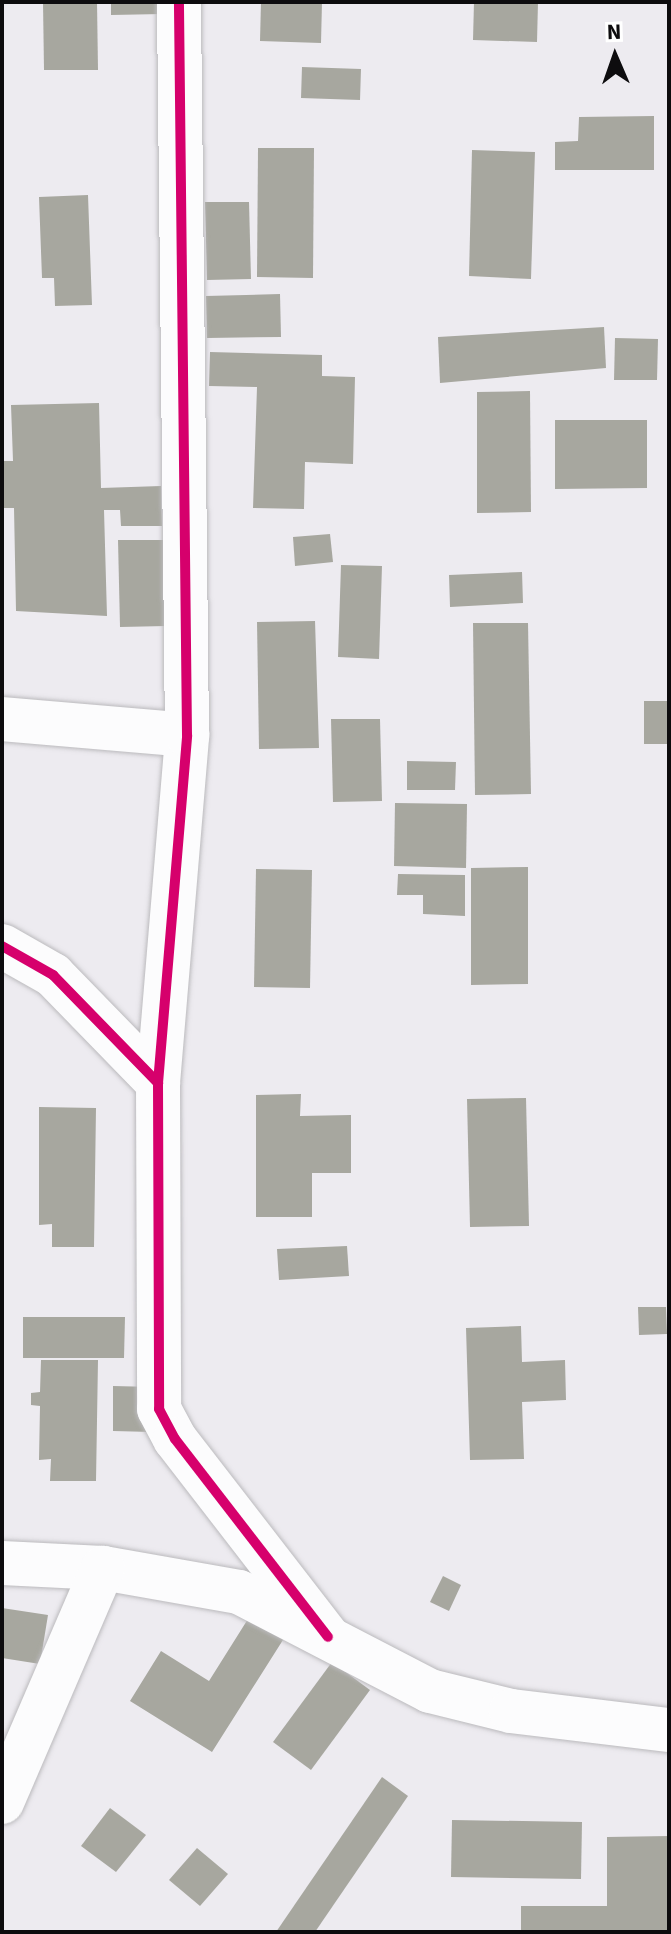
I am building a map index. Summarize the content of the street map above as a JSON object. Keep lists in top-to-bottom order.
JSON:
{
  "north": "top"
}
